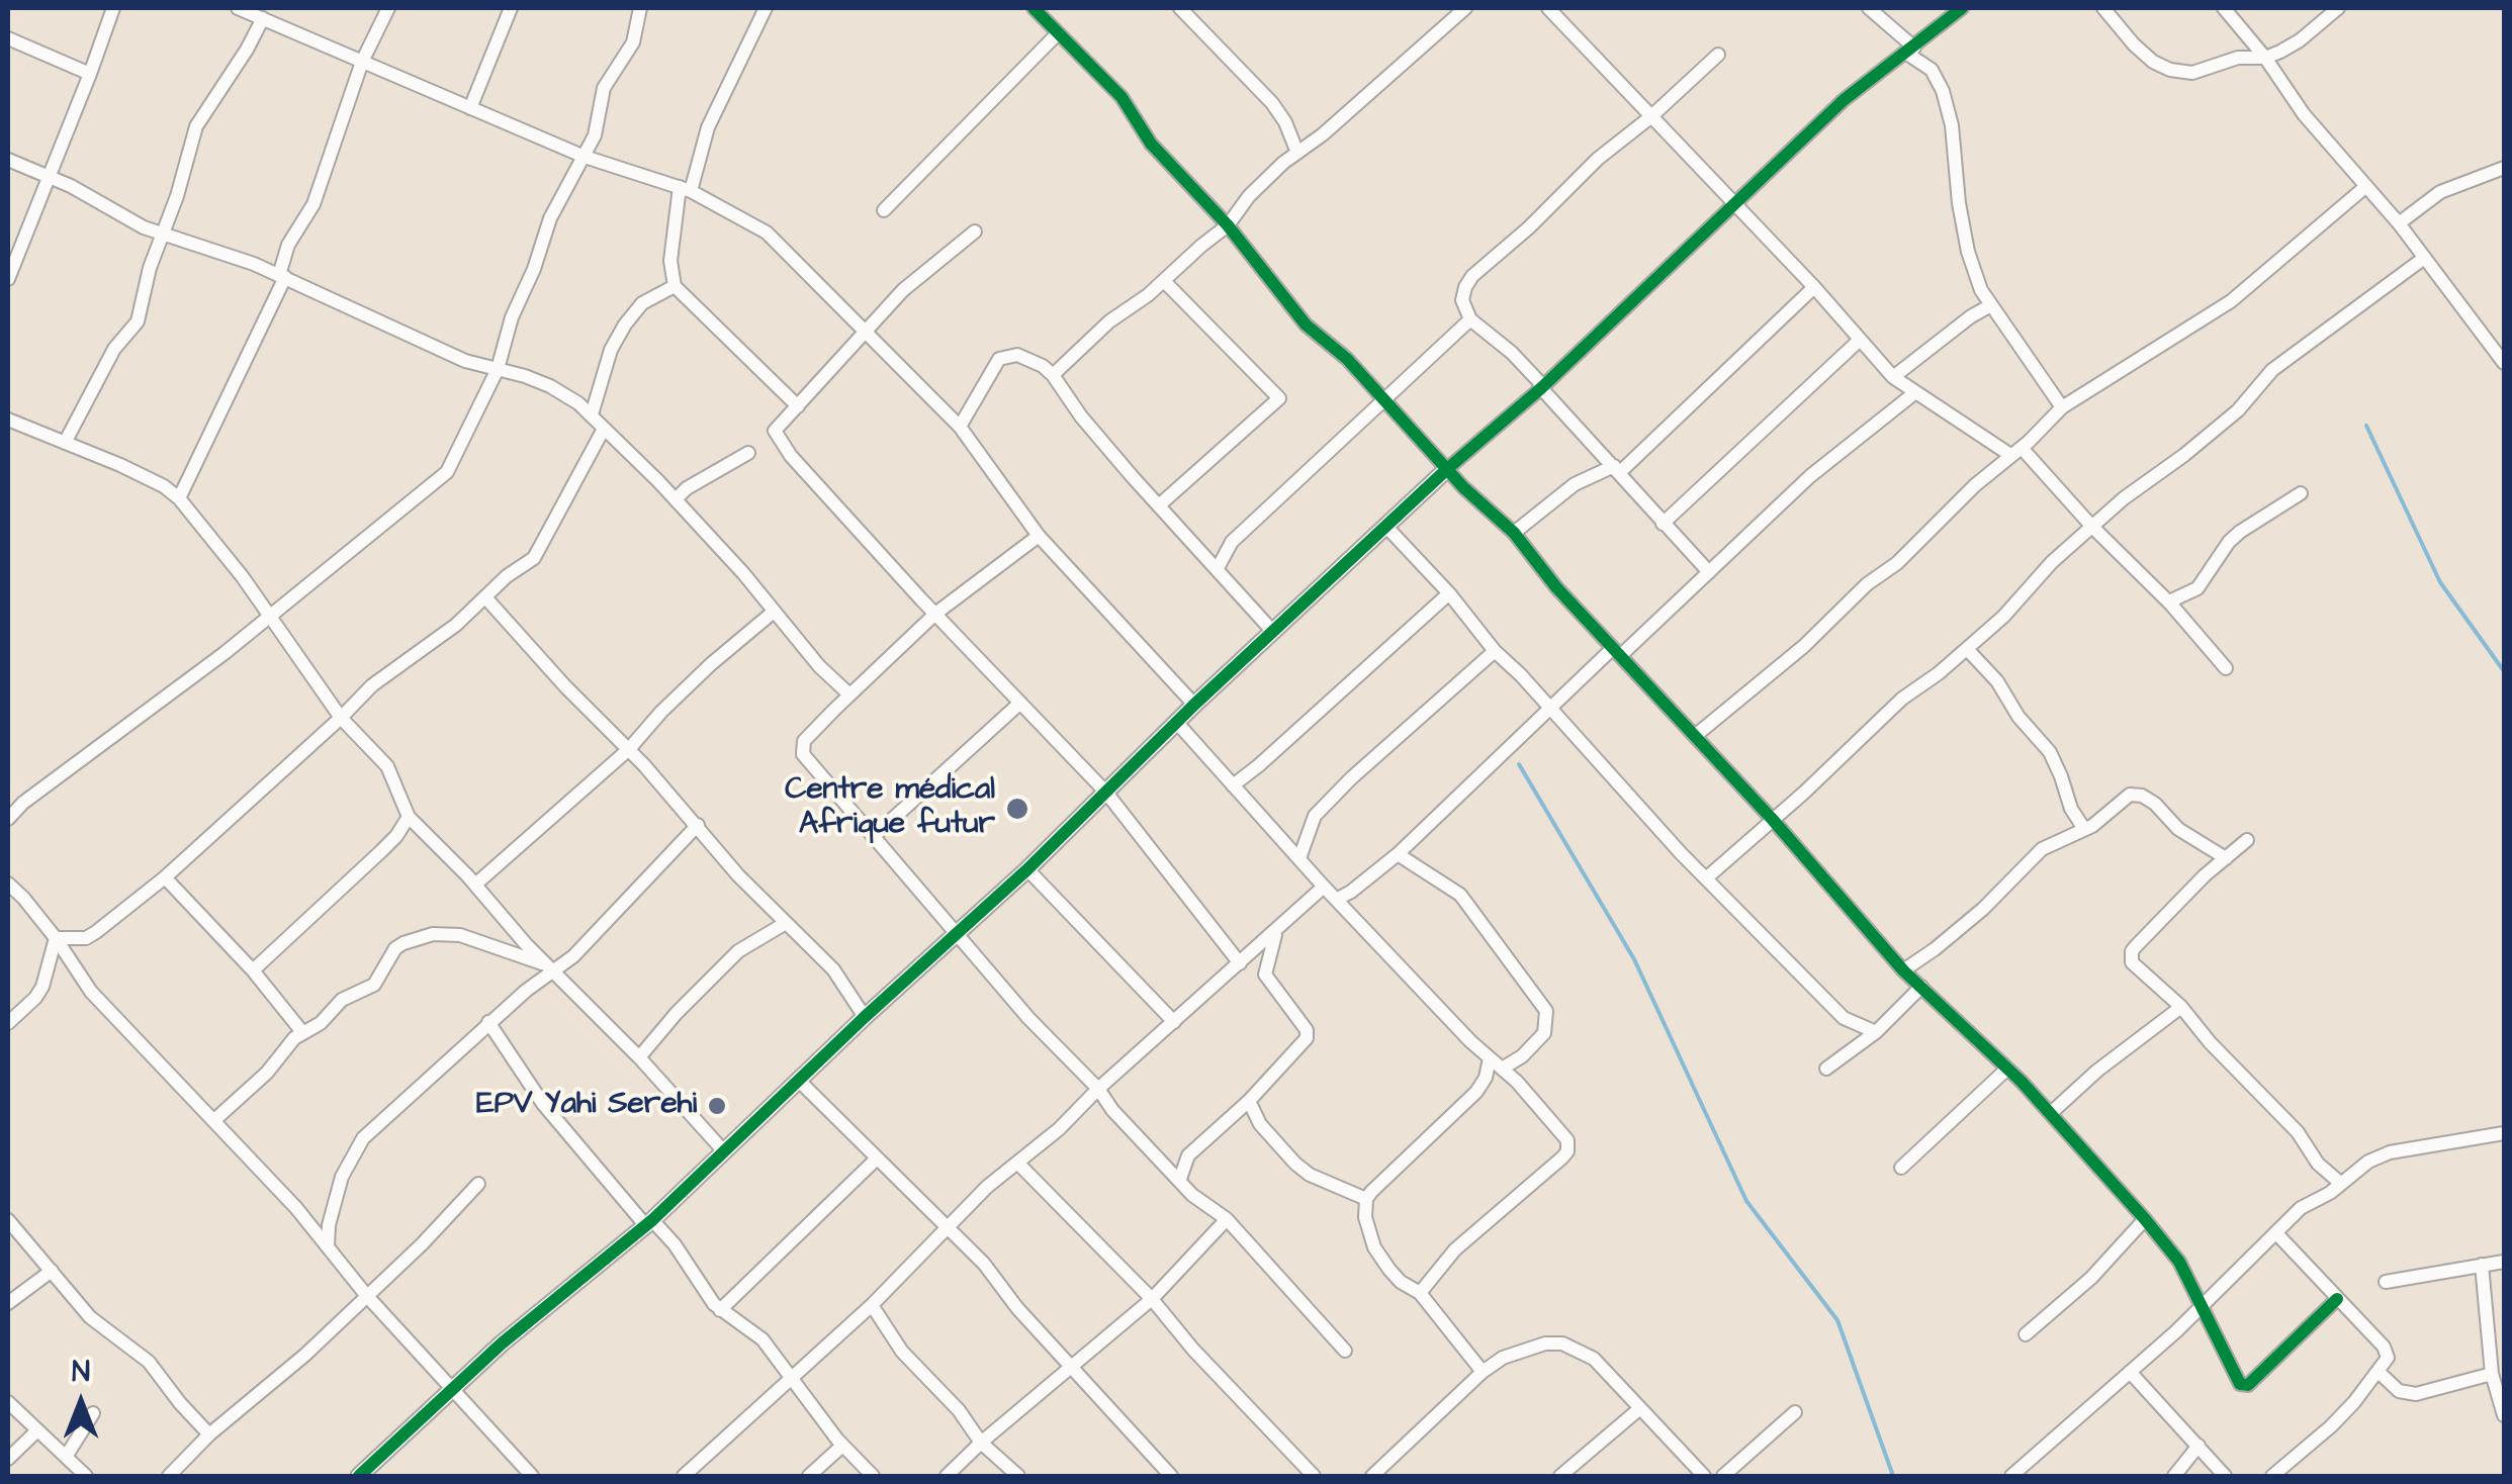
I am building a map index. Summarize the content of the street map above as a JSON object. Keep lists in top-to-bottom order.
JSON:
{
  "places": ["Centre médical Afrique futur", "EPV Yahi Serehi"],
  "north": "top"
}
